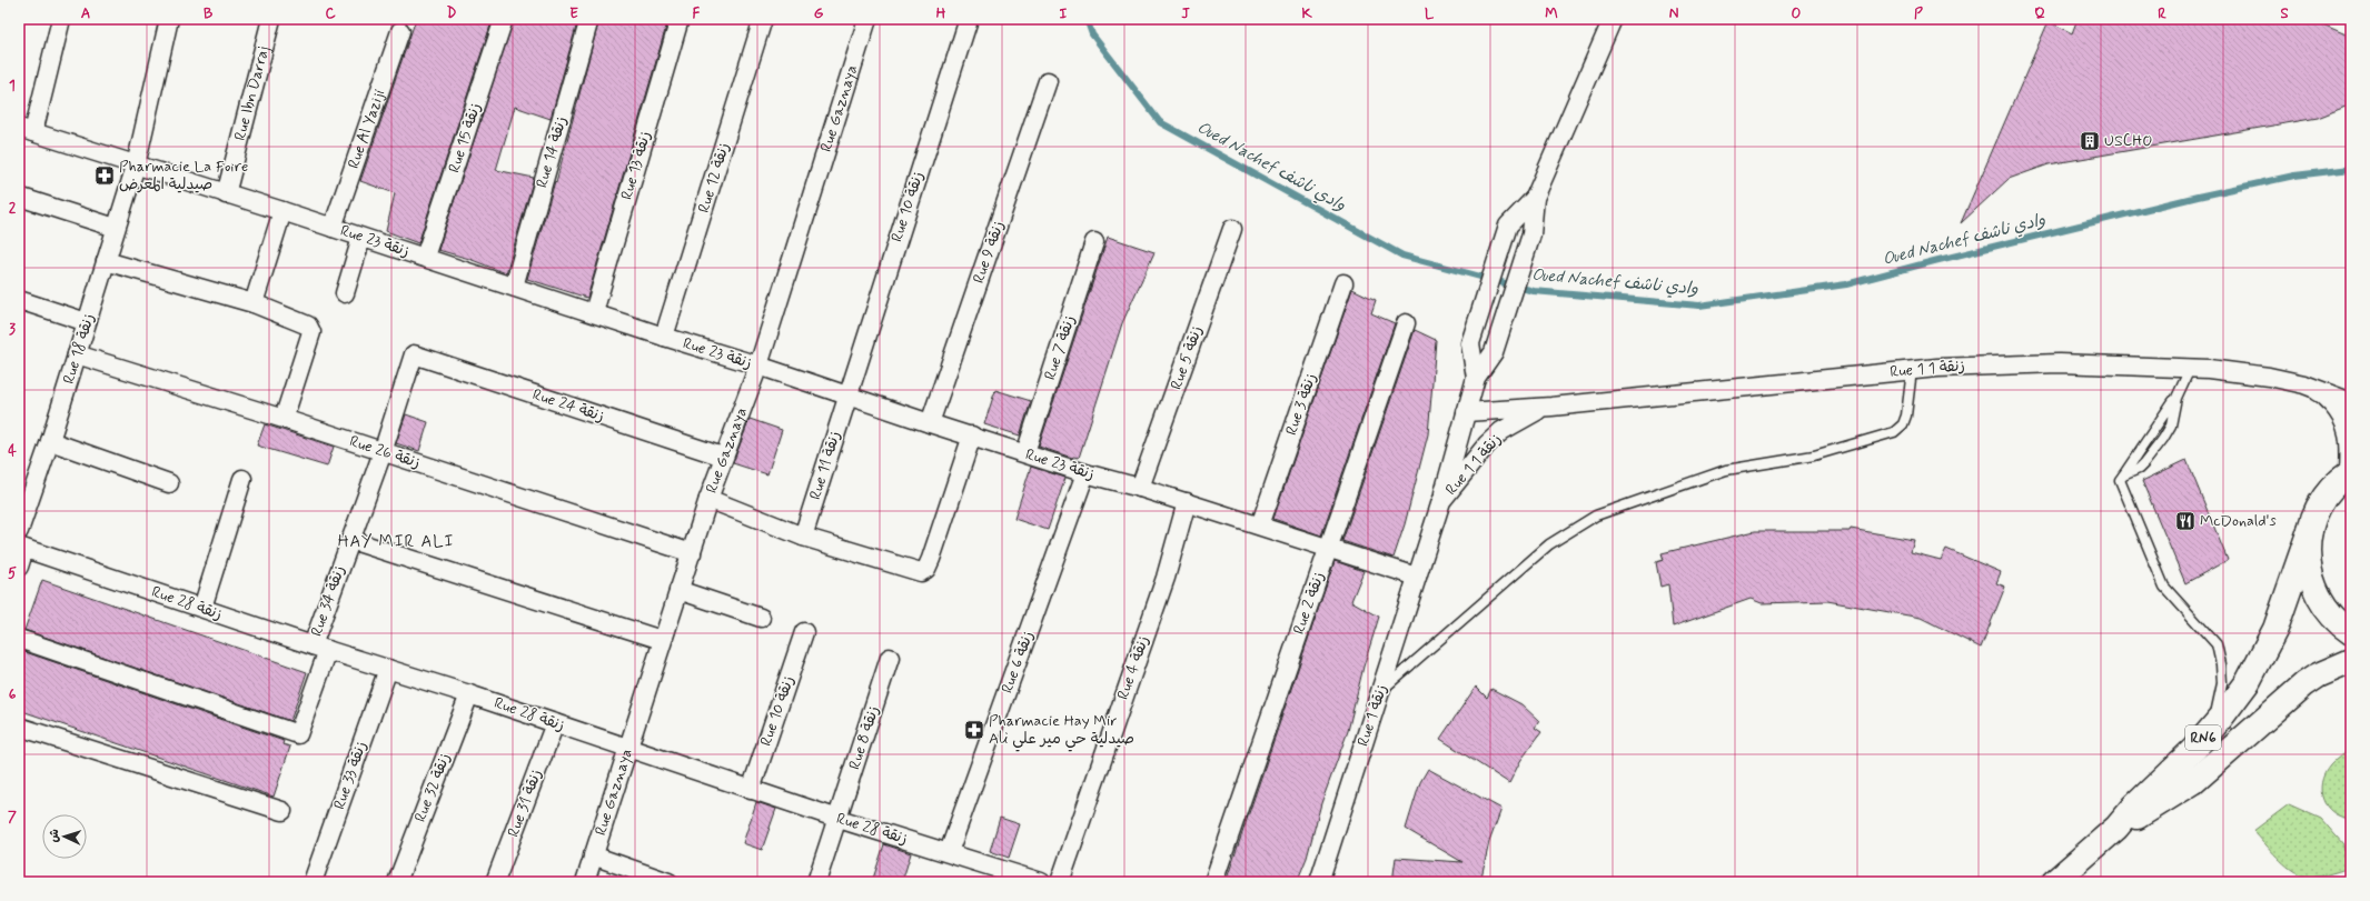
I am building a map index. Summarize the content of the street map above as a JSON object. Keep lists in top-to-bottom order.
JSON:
{
  "streets": {
    "main road": ["RN6"],
    "street": [
      "Rue Ibn Darraj",
      "Rue Gaznaya",
      "Rue Al Yaziji",
      "Rue 15 زنقة",
      "Rue 14 زنقة",
      "Rue 13 زنقة",
      "Rue 12 زنقة",
      "Rue 10 زنقة",
      "Rue 23 زنقة",
      "Rue 9 زنقة",
      "Rue 7 زنقة",
      "Rue 18 زنقة",
      "Rue 5 زنقة",
      "Rue 1 زنقة 1",
      "Rue 3 زنقة",
      "Rue 24 زنقة",
      "Rue 26 زنقة",
      "Rue 11 زنقة",
      "Rue 34 زنقة",
      "Rue 28 زنقة",
      "Rue 2 زنقة",
      "Rue 6 زنقة",
      "Rue 4 زنقة",
      "Rue زنقة 1",
      "Rue 8 زنقة",
      "Rue 33 زنقة",
      "Rue 32 زنقة",
      "Rue 31 زنقة"
    ]
  },
  "crossings": [
    ["Rue Ibn Darraj", "Rue 23 زنقة"],
    ["Rue Gaznaya", "Rue 23 زنقة"],
    ["Rue Gaznaya", "Rue 24 زنقة"],
    ["Rue Gaznaya", "Rue 26 زنقة"],
    ["Rue Gaznaya", "Rue 28 زنقة"],
    ["Rue Al Yaziji", "Rue 23 زنقة"],
    ["Rue 15 زنقة", "Rue 23 زنقة"],
    ["Rue 14 زنقة", "Rue 23 زنقة"],
    ["Rue 13 زنقة", "Rue 23 زنقة"],
    ["Rue 12 زنقة", "Rue 23 زنقة"],
    ["Rue 10 زنقة", "Rue 23 زنقة"],
    ["Rue 10 زنقة", "Rue 11 زنقة"],
    ["Rue 10 زنقة", "Rue 28 زنقة"],
    ["Rue 23 زنقة", "Rue 9 زنقة"],
    ["Rue 23 زنقة", "Rue 7 زنقة"],
    ["Rue 23 زنقة", "Rue 18 زنقة"],
    ["Rue 23 زنقة", "Rue 5 زنقة"],
    ["Rue 23 زنقة", "Rue 3 زنقة"],
    ["Rue 23 زنقة", "Rue 11 زنقة"],
    ["Rue 23 زنقة", "Rue 2 زنقة"],
    ["Rue 23 زنقة", "Rue 6 زنقة"],
    ["Rue 23 زنقة", "Rue 4 زنقة"],
    ["Rue 23 زنقة", "Rue زنقة 1"],
    ["Rue 18 زنقة", "Rue 26 زنقة"],
    ["Rue 1 زنقة 1", "Rue زنقة 1"],
    ["Rue 24 زنقة", "Rue 34 زنقة"],
    ["Rue 26 زنقة", "Rue 34 زنقة"],
    ["Rue 34 زنقة", "Rue 28 زنقة"],
    ["Rue 28 زنقة", "Rue 6 زنقة"],
    ["Rue 28 زنقة", "Rue 8 زنقة"],
    ["Rue 28 زنقة", "Rue 33 زنقة"],
    ["Rue 28 زنقة", "Rue 32 زنقة"],
    ["Rue 28 زنقة", "Rue 31 زنقة"]
  ],
  "districts": ["HAY MIR ALI"],
  "water": ["Oued Nachef وادي ناشف"],
  "places": {
    "building": ["USCHO"],
    "pharmacy": ["Pharmacie La Foire صيدلية المعرض", "Pharmacie Hay Mir Ali صيدلية حي مير علي"],
    "restaurant": ["McDonald's"]
  },
  "north": "left",
  "grid": {
    "columns": [
      "A",
      "B",
      "C",
      "D",
      "E",
      "F",
      "G",
      "H",
      "I",
      "J",
      "K",
      "L",
      "M",
      "N",
      "O",
      "P",
      "Q",
      "R",
      "S"
    ],
    "rows": [
      "1",
      "2",
      "3",
      "4",
      "5",
      "6",
      "7"
    ]
  }
}
